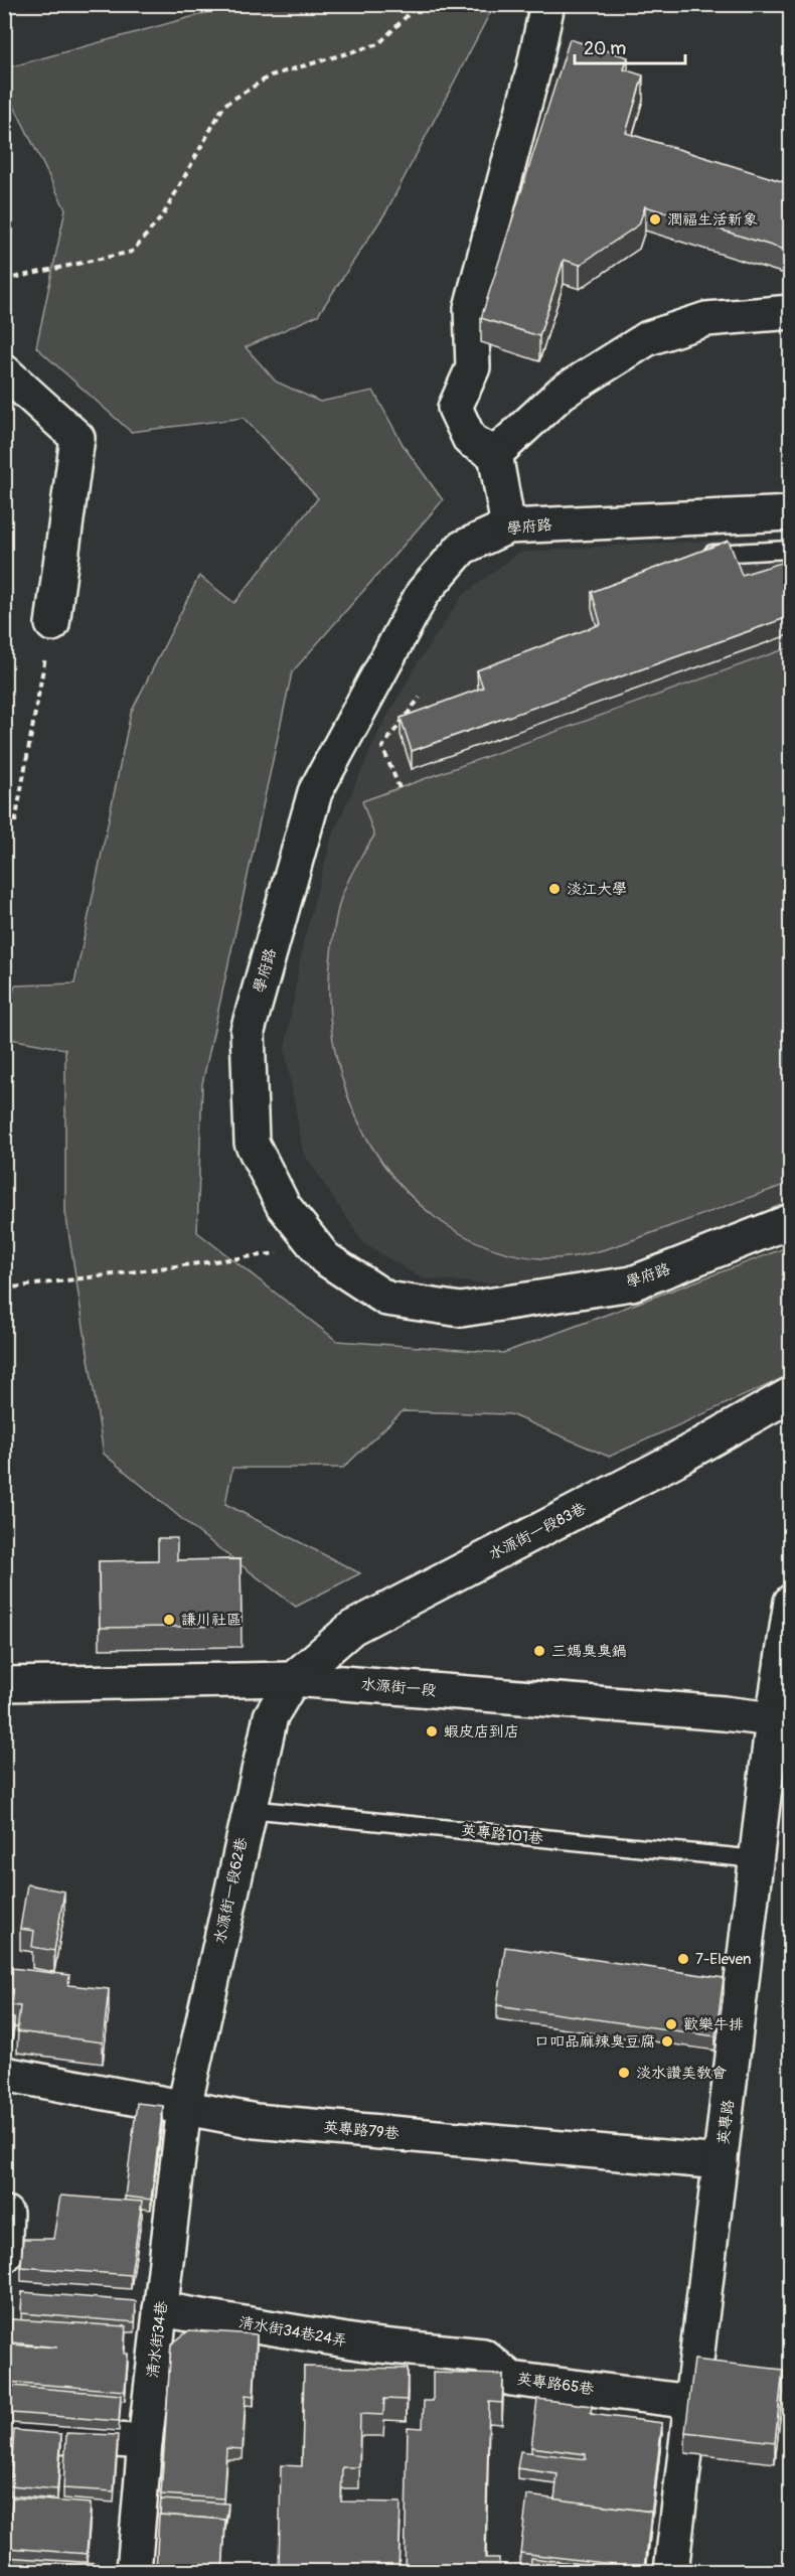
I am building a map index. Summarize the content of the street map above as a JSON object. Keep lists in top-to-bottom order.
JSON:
{
  "streets": {
    "street": [
      "學府路",
      "水源街一段83巷",
      "水源街一段",
      "水源街一段62巷",
      "英專路",
      "英專路79巷",
      "清水街34巷24弄",
      "清水街34巷",
      "英專路65巷"
    ],
    "lane": ["英專路101巷"]
  },
  "crossings": [
    ["水源街一段83巷", "水源街一段"],
    ["水源街一段83巷", "水源街一段62巷"],
    ["水源街一段", "水源街一段62巷"],
    ["水源街一段", "英專路"],
    ["英專路101巷", "水源街一段62巷"],
    ["英專路101巷", "英專路"],
    ["水源街一段62巷", "英專路79巷"],
    ["水源街一段62巷", "清水街34巷"],
    ["英專路", "英專路79巷"],
    ["英專路", "英專路65巷"],
    ["英專路79巷", "清水街34巷"],
    ["清水街34巷24弄", "清水街34巷"],
    ["清水街34巷24弄", "英專路65巷"]
  ],
  "places": [
    "潤福生活新象",
    "淡江大學",
    "謙川社區",
    "三媽臭臭鍋",
    "蝦皮店到店",
    "7-Eleven",
    "歡樂牛排",
    "口吅品麻辣臭豆腐",
    "淡水讚美教會"
  ],
  "scale_bar": "20 m"
}
